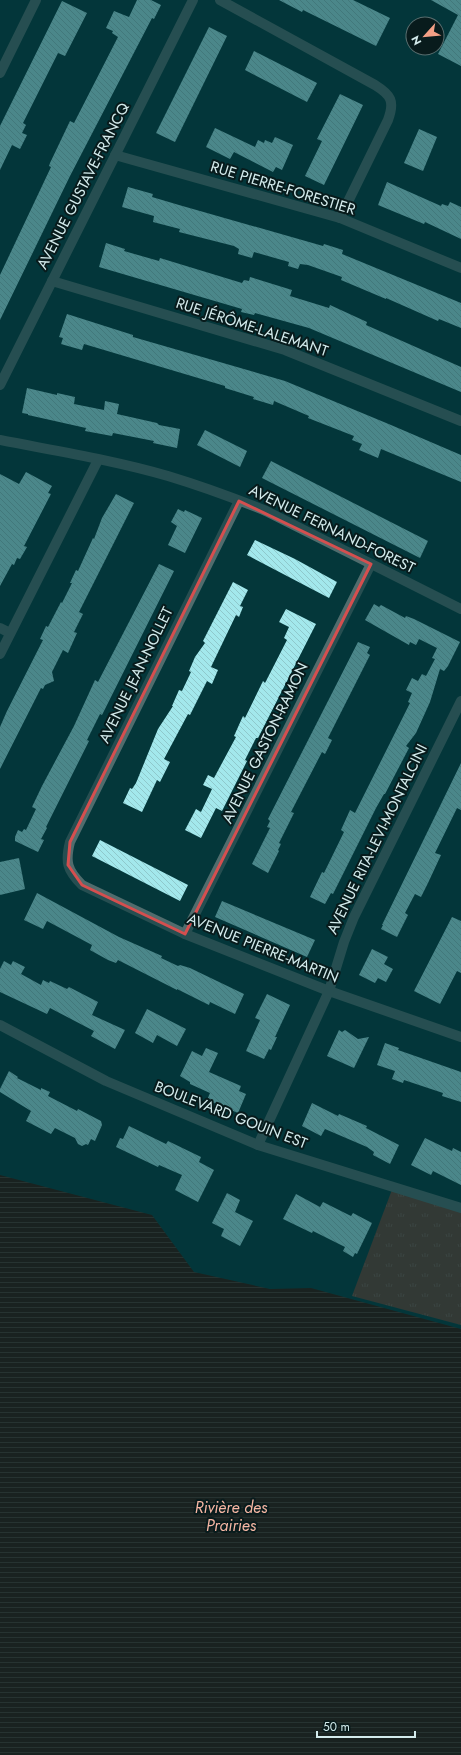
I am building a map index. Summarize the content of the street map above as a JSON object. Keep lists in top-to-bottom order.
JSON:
{
  "streets": {
    "street": [
      "AVENUE GUSTAVE-FRANCQ",
      "RUE PIERRE-FORESTIER",
      "RUE JÉRÔME-LALEMANT",
      "AVENUE FERNAND-FOREST",
      "AVENUE JEAN-NOLLET",
      "AVENUE GASTON-RAMON",
      "AVENUE RITA-LEVI-MONTALCINI",
      "AVENUE PIERRE-MARTIN",
      "BOULEVARD GOUIN EST"
    ]
  },
  "crossings": [
    ["AVENUE GUSTAVE-FRANCQ", "RUE PIERRE-FORESTIER"],
    ["AVENUE GUSTAVE-FRANCQ", "RUE JÉRÔME-LALEMANT"],
    ["AVENUE FERNAND-FOREST", "AVENUE JEAN-NOLLET"],
    ["AVENUE FERNAND-FOREST", "AVENUE GASTON-RAMON"],
    ["AVENUE JEAN-NOLLET", "AVENUE PIERRE-MARTIN"],
    ["AVENUE GASTON-RAMON", "AVENUE PIERRE-MARTIN"],
    ["AVENUE RITA-LEVI-MONTALCINI", "AVENUE PIERRE-MARTIN"],
    ["AVENUE RITA-LEVI-MONTALCINI", "BOULEVARD GOUIN EST"]
  ],
  "water": ["Rivière des Prairies"],
  "scale_bar": "50 m",
  "north": "bottom left"
}
